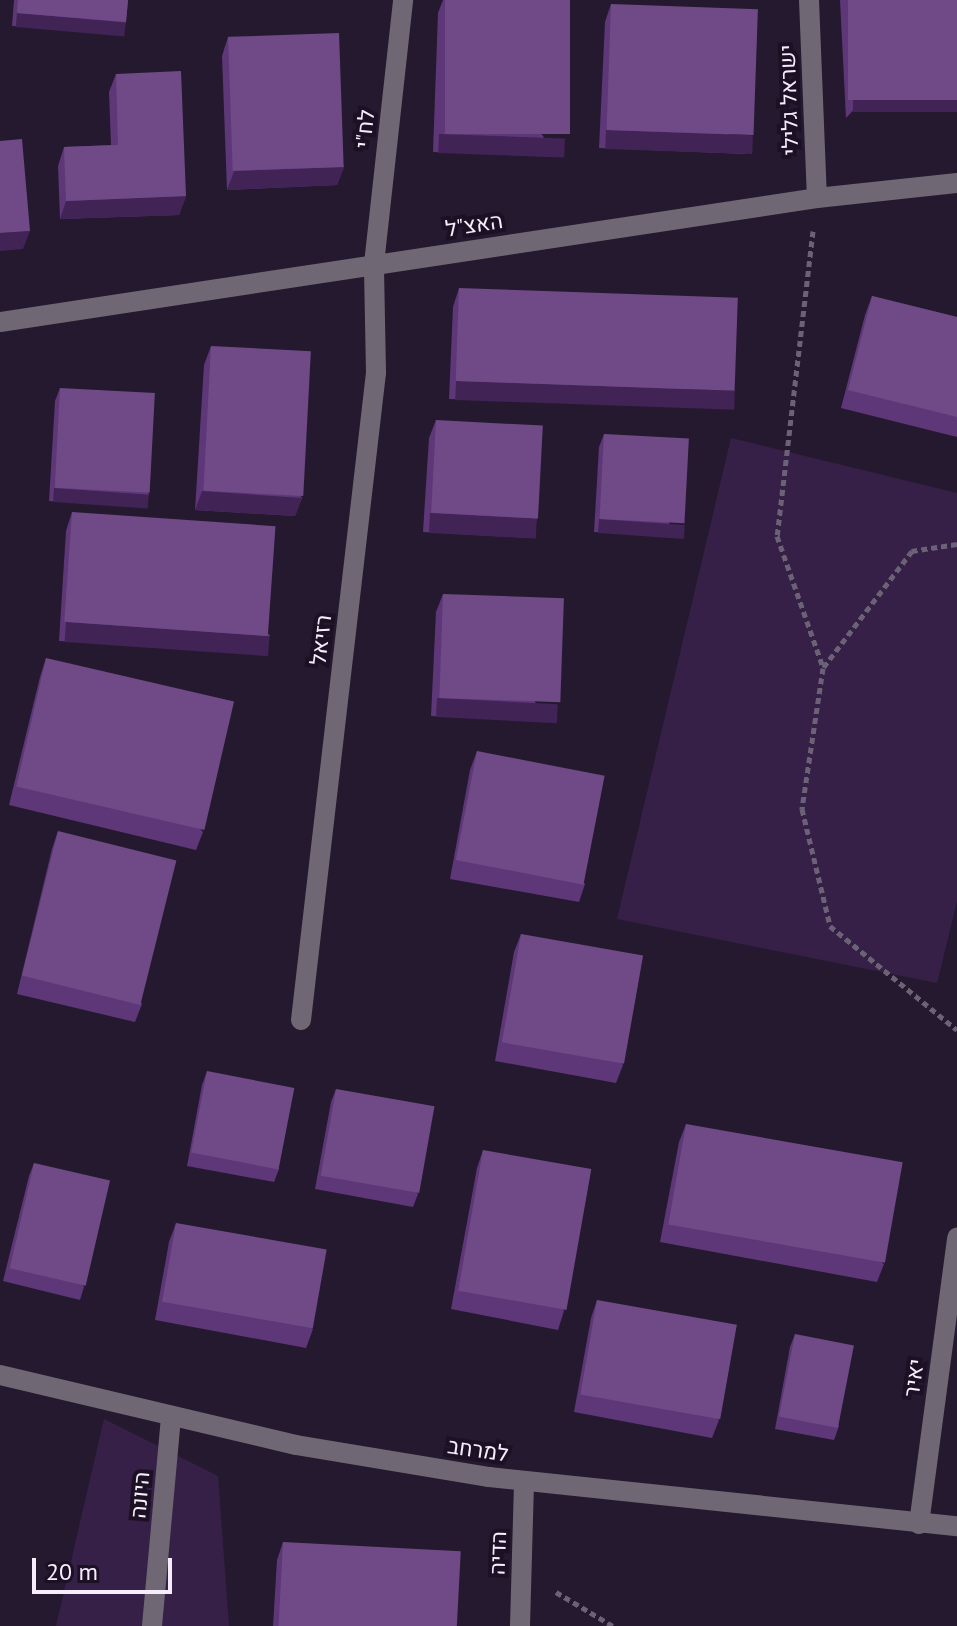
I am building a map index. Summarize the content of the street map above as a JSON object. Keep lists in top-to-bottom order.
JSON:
{
  "streets": {
    "street": [
      "ישראל גלילי",
      "לח\"י",
      "האצ\"ל",
      "רזיאל",
      "יאיר",
      "למרחב",
      "היונה",
      "הדיה"
    ]
  },
  "crossings": [
    ["ישראל גלילי", "האצ\"ל"],
    ["לח\"י", "האצ\"ל"],
    ["לח\"י", "רזיאל"],
    ["האצ\"ל", "רזיאל"],
    ["יאיר", "למרחב"],
    ["למרחב", "היונה"],
    ["למרחב", "הדיה"]
  ],
  "scale_bar": "20 m"
}
